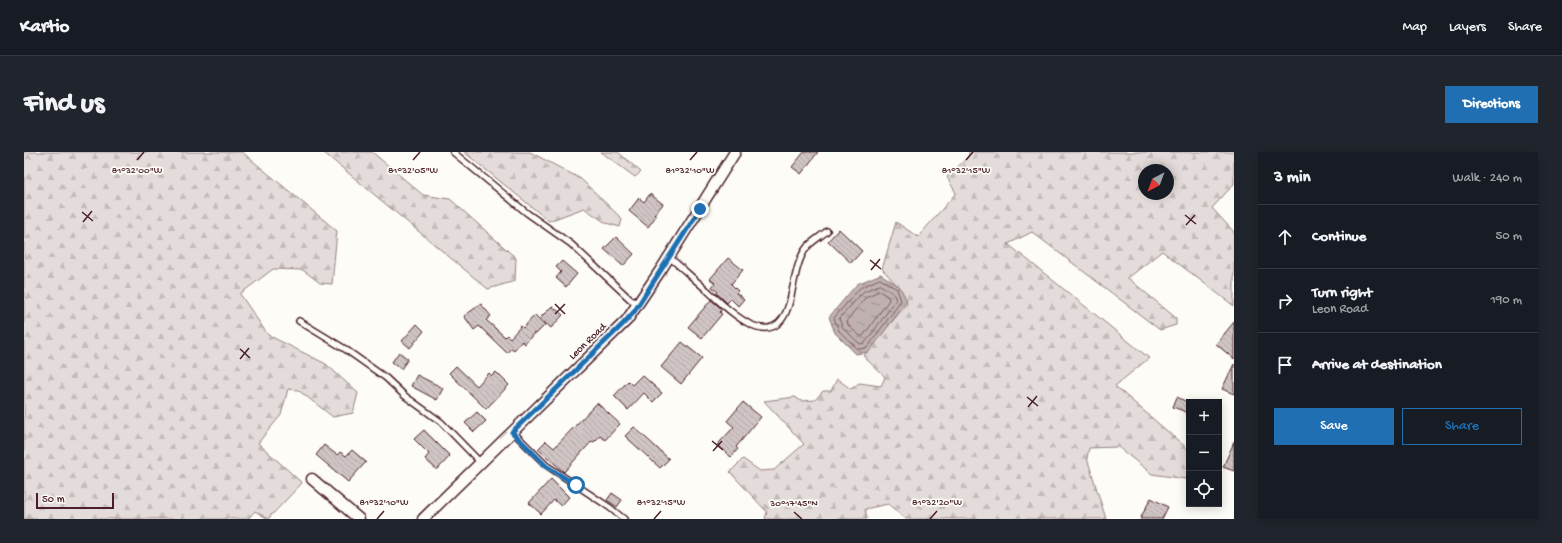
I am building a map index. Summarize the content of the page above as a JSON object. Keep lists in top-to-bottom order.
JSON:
{
  "streets": {
    "street": ["Leon Road"]
  },
  "scale_bar": "50 m",
  "north": "bottom left",
  "page": {
    "header": "Kartio",
    "nav": ["Map", "Layers", "Share"],
    "buttons": [
      "Directions",
      ["Save", "Share"]
    ],
    "title": "Find us",
    "heading": ["3 min", "Walk · 240 m"],
    "list": [
      ["Continue", "50 m"],
      ["Turn right", "Leon Road", "190 m"],
      "Arrive at destination"
    ],
    "map_buttons": ["+", "−"],
    "scale": "50 m"
  },
  "coordinates": [
    "81°32'00\"W",
    "81°32'05\"W",
    "81°32'10\"W",
    "81°32'15\"W",
    "81°32'20\"W",
    "30°17'45\"N"
  ]
}
